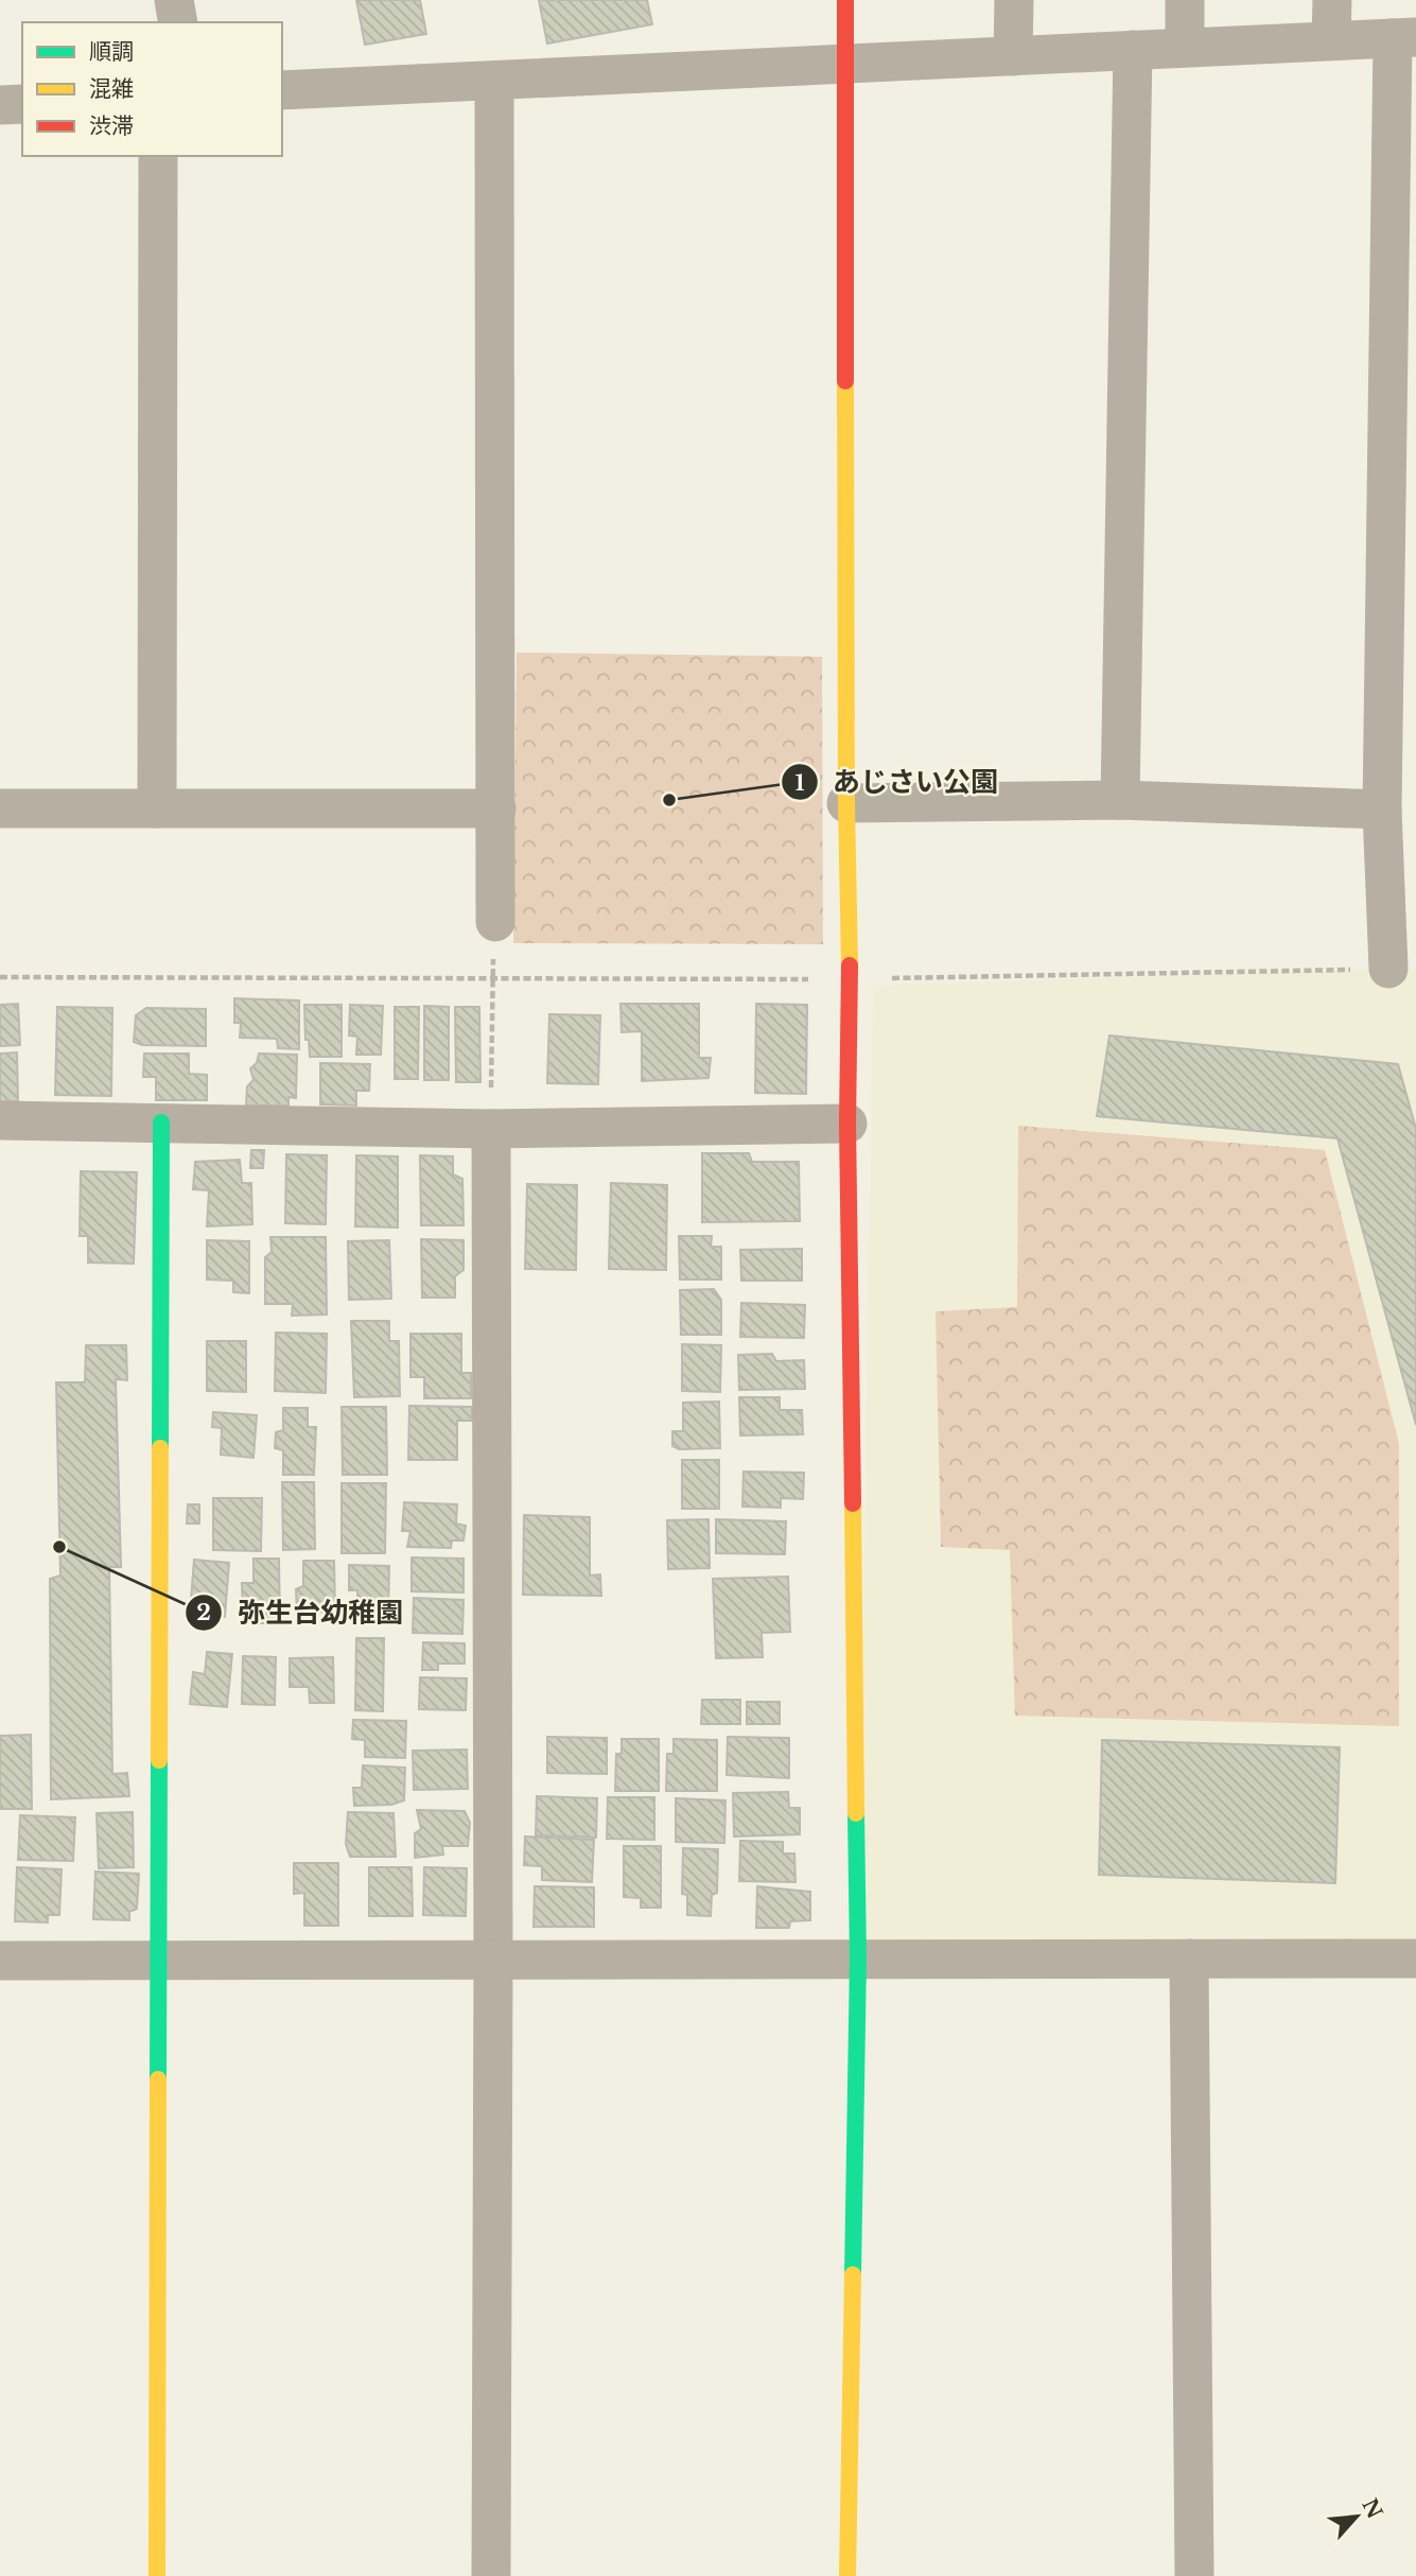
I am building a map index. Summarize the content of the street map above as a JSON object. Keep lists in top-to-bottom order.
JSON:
{
  "places": ["あじさい公園", "弥生台幼稚園"],
  "legend": ["順調", "混雑", "渋滞"],
  "north": "top right"
}
